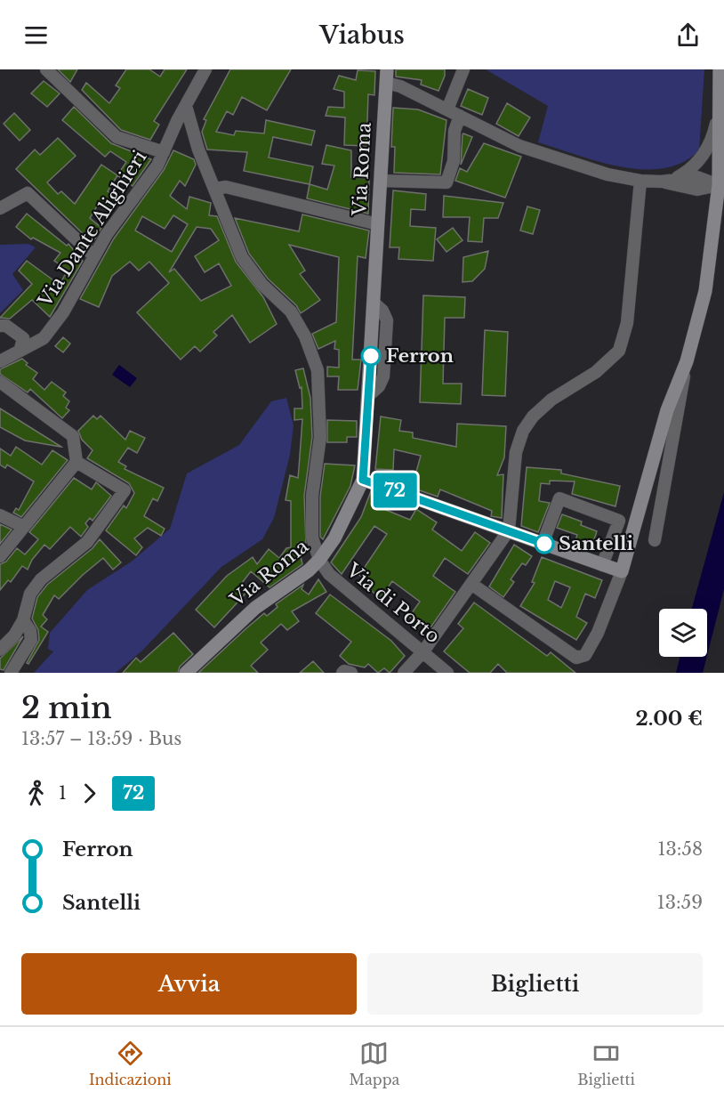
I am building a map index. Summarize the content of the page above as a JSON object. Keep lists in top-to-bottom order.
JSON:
{
  "streets": {
    "main road": ["Via Roma"],
    "street": ["Via Dante Alighieri", "Via di Porto"]
  },
  "crossings": [
    ["Via Roma", "Via di Porto"]
  ],
  "places": ["Ferron", "Santelli"],
  "lines": ["bus line 72"],
  "page": {
    "header": "Viabus",
    "on_map": "72",
    "heading": ["2 min", "13:57 – 13:59 · Bus", "2.00 €"],
    "legs": ["1", "72"],
    "list": [
      {
        "name": "Ferron",
        "value": "13:58"
      },
      {
        "name": "Santelli",
        "value": "13:59"
      }
    ],
    "buttons": ["Avvia", "Biglietti"],
    "tabs": ["Indicazioni", "Mappa", "Biglietti"]
  }
}
